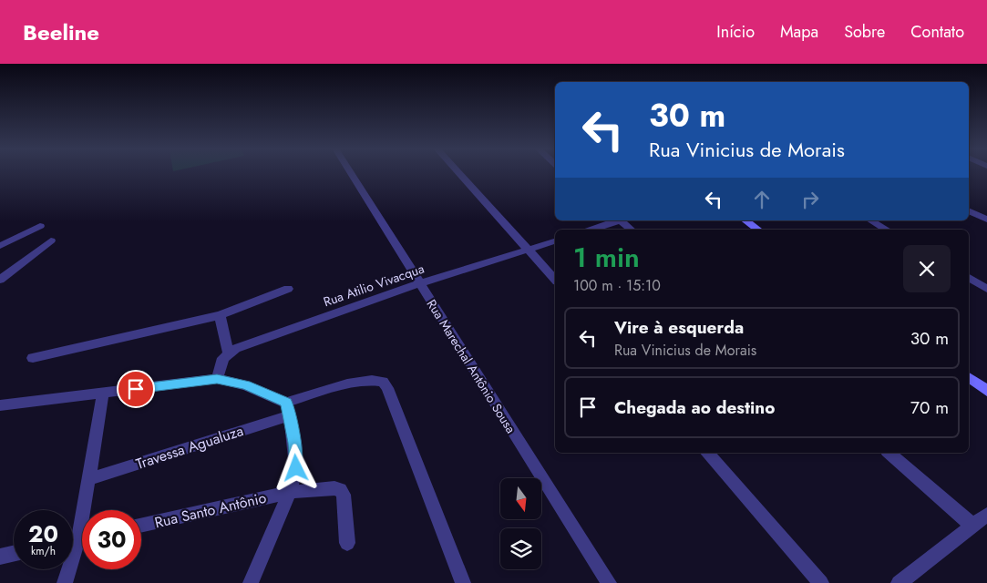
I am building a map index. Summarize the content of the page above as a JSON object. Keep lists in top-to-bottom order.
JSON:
{
  "streets": {
    "street": [
      "Rua Atilio Vivacqua",
      "Rua Marechal Antônio Sousa",
      "Travessa Agualuza",
      "Rua Santo Antônio"
    ]
  },
  "crossings": [
    ["Rua Atilio Vivacqua", "Rua Marechal Antônio Sousa"]
  ],
  "north": "bottom",
  "page": {
    "header": "Beeline",
    "nav": [
      "Início",
      "Mapa",
      "Sobre",
      "Contato"
    ],
    "turn": ["30 m", "Rua Vinicius de Morais"],
    "heading": ["1 min", "100 m · 15:10"],
    "list": [
      {
        "name": "Vire à esquerda",
        "note": "Rua Vinicius de Morais",
        "value": "30 m"
      },
      {
        "name": "Chegada ao destino",
        "value": "70 m"
      }
    ],
    "speed": "20 km/h",
    "limit": "30"
  }
}
